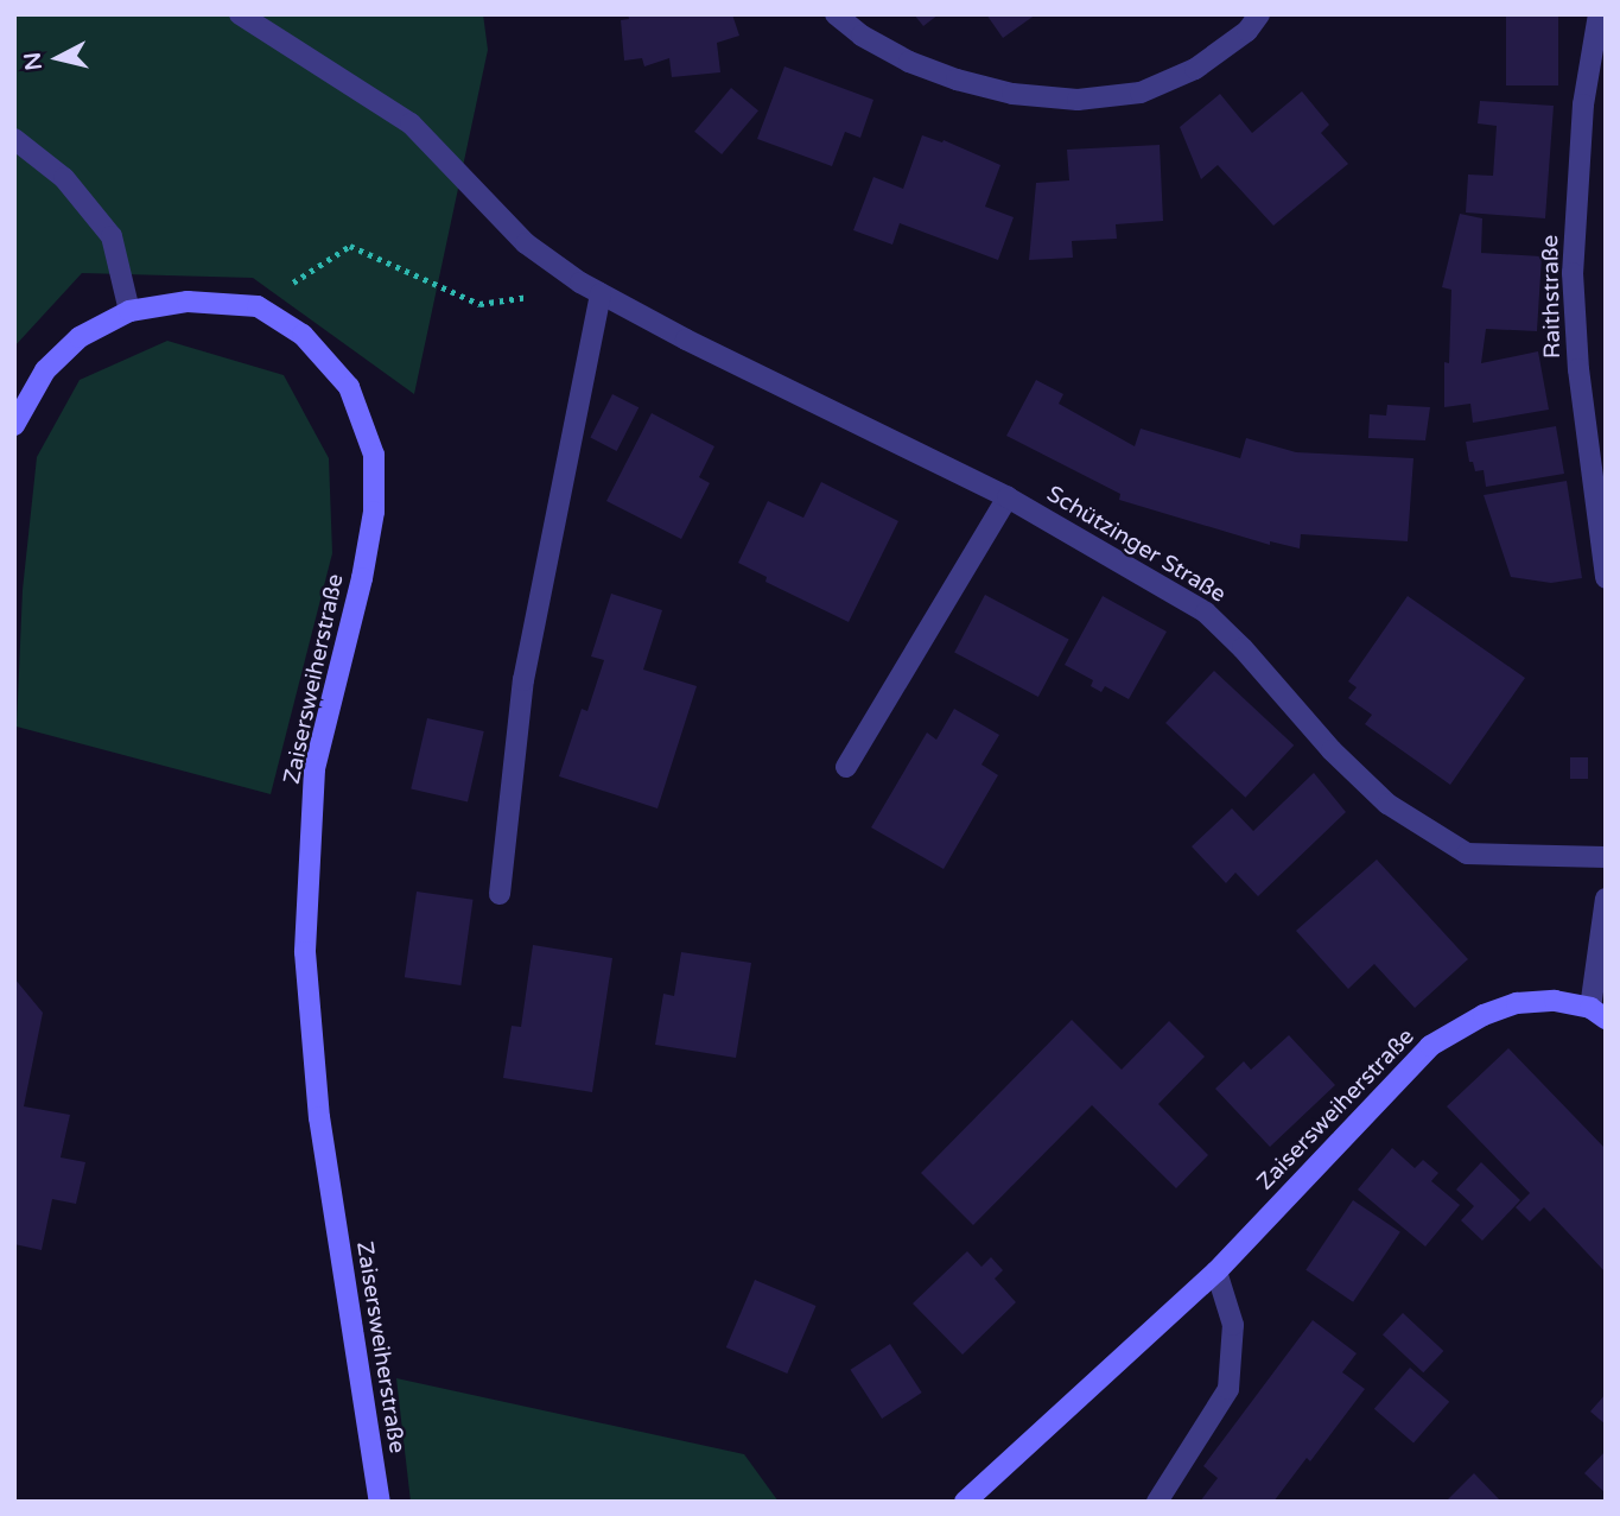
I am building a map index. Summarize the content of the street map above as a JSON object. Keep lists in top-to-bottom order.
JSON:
{
  "streets": {
    "main road": ["Zaisersweiherstraße"],
    "street": ["Raithstraße", "Schützinger Straße"]
  },
  "north": "left"
}
